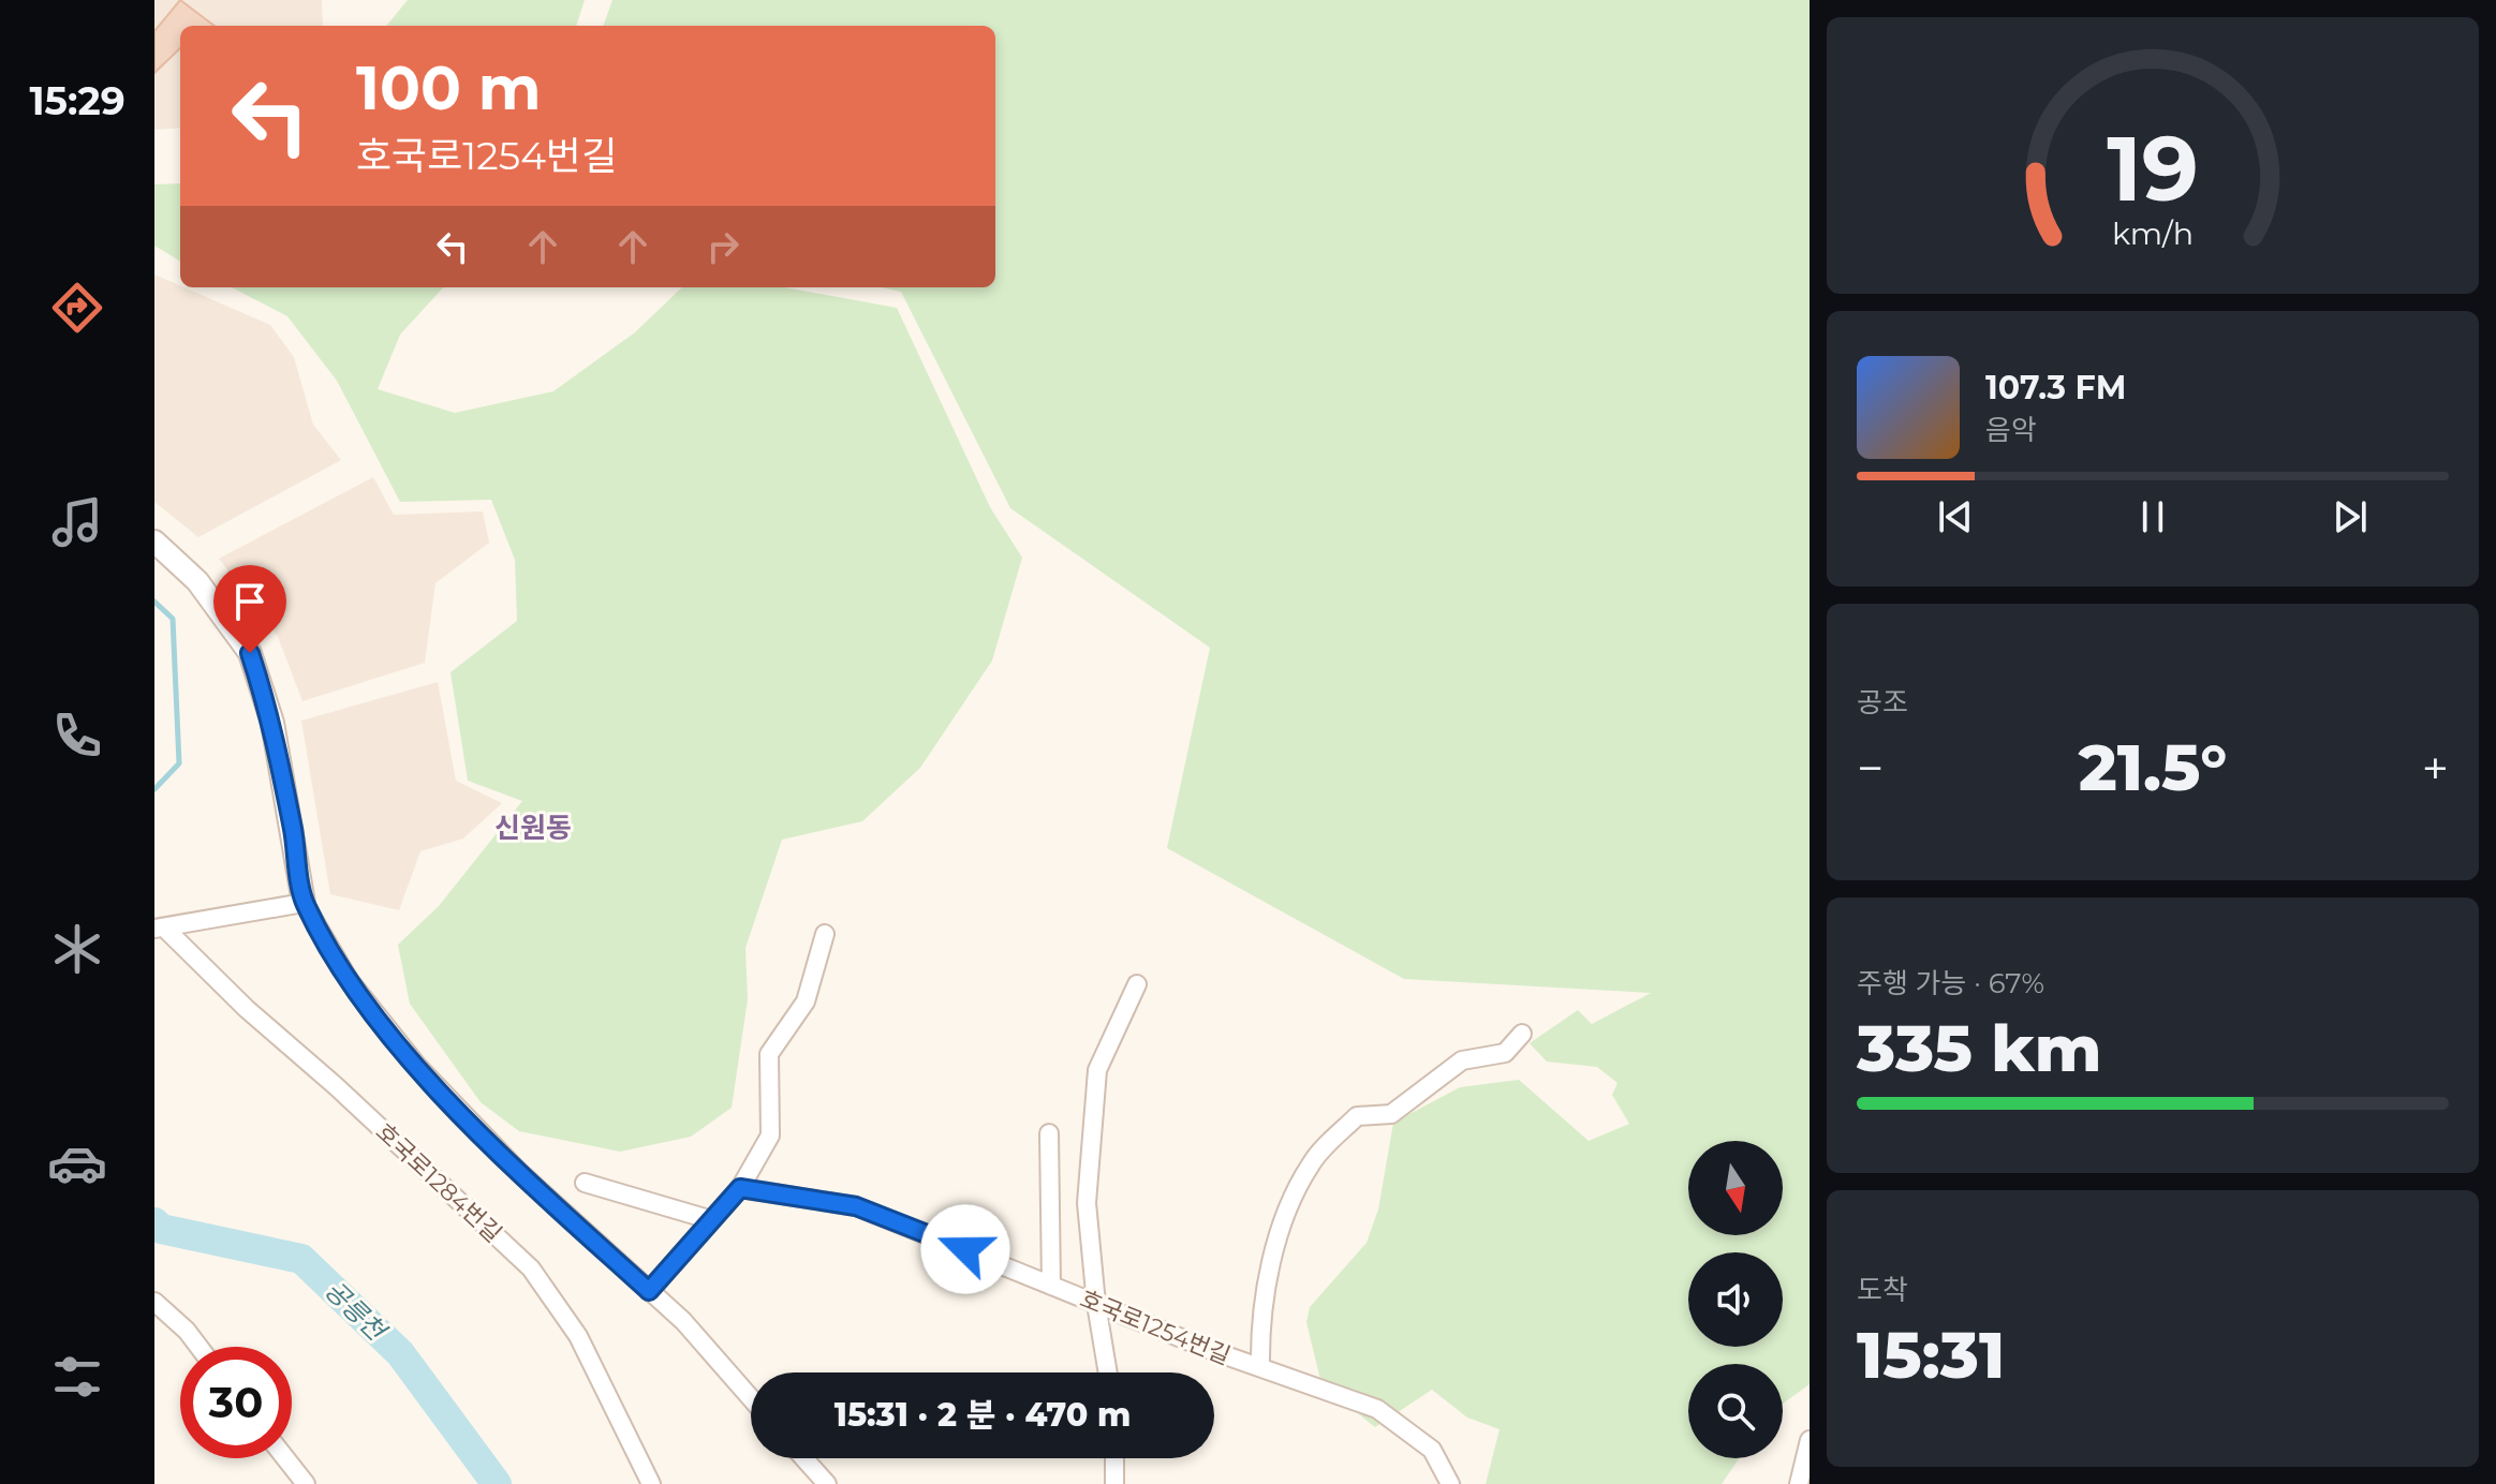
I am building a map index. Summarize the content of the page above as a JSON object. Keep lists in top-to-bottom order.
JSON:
{
  "streets": {
    "street": ["호국로1284번길", "호국로1254번길"]
  },
  "districts": ["신원동"],
  "water": ["공릉천"],
  "north": "bottom",
  "page": {
    "tabs": "15:29",
    "turn": ["100 m", "호국로1254번길"],
    "song": ["107.3 FM", "음악"],
    "tile": [
      "공조",
      ["주행 가능 · 67%", "335 km"],
      ["도착", "15:31"]
    ],
    "heat": ["−", "21.5°", "+"],
    "limit": "30",
    "trip": "15:31 · 2 분 · 470 m",
    "gauge": ["19", "km/h"]
  }
}
